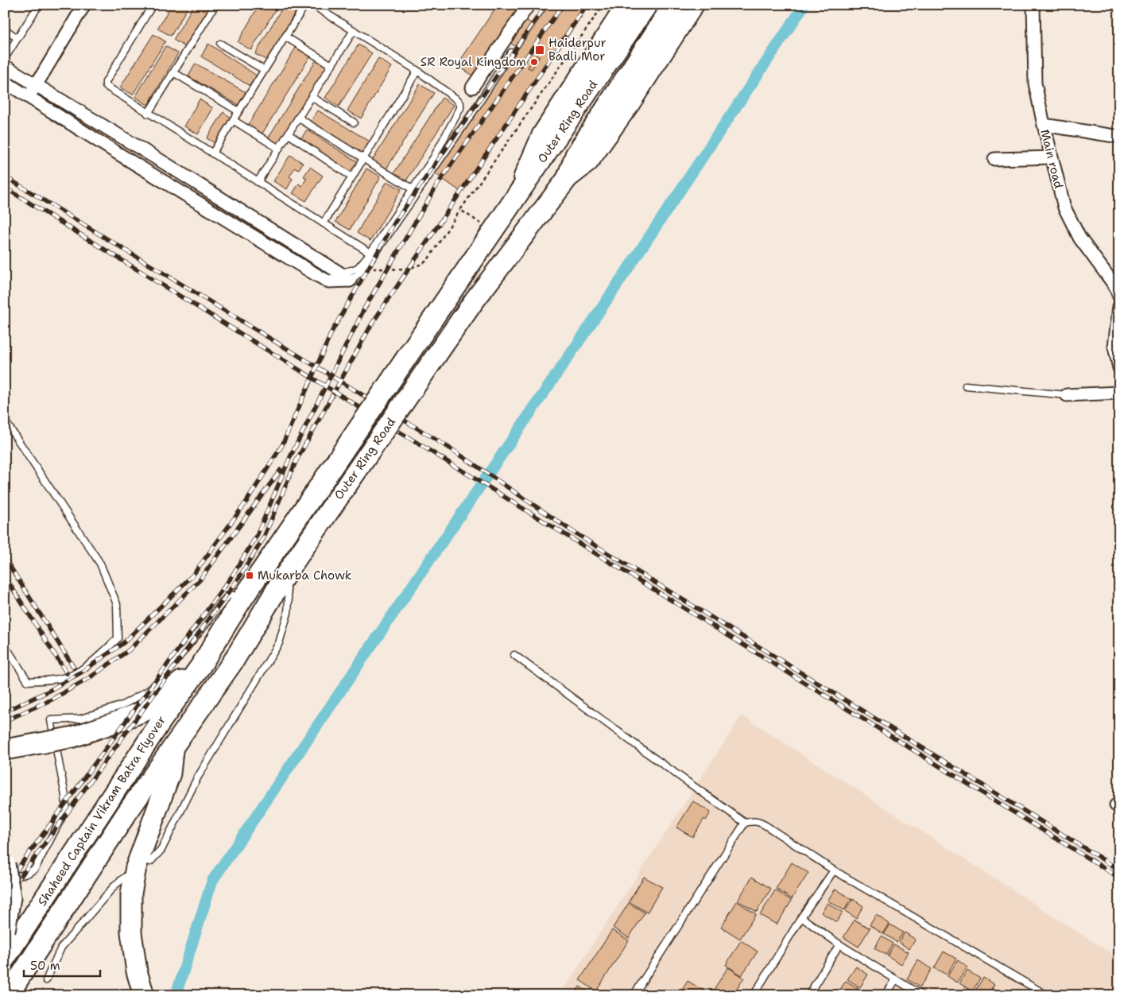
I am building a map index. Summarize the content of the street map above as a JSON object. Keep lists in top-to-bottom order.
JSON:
{
  "streets": {
    "highway": ["Outer Ring Road", "Shaheed Captain Vikram Batra Flyover"],
    "street": ["Main road"]
  },
  "crossings": [
    ["Outer Ring Road", "Shaheed Captain Vikram Batra Flyover"]
  ],
  "places": {
    "transit": ["Haiderpur Badli Mor", "Mukarba Chowk"],
    "other": ["SR Royal Kingdom"]
  },
  "scale_bar": "50 m"
}
